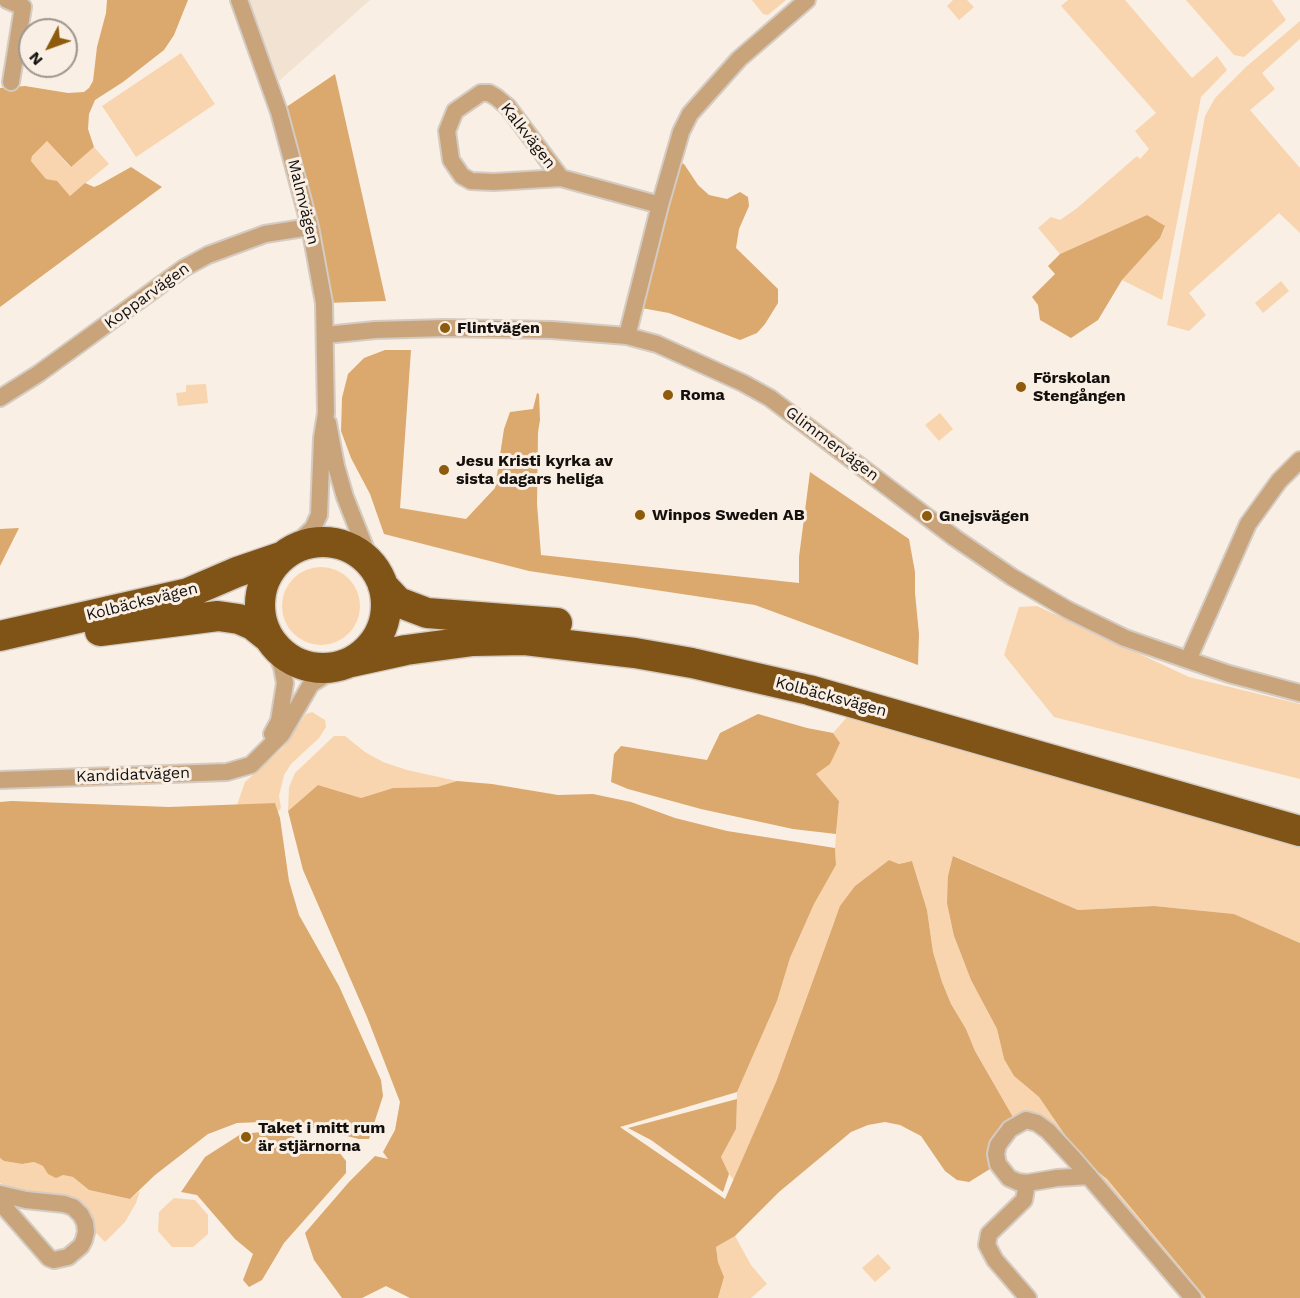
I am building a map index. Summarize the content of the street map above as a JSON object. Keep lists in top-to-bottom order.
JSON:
{
  "streets": {
    "highway": ["Kolbäcksvägen"],
    "street": [
      "Kalkvägen",
      "Malmvägen",
      "Kopparvägen",
      "Glimmervägen",
      "Kandidatvägen"
    ]
  },
  "crossings": [
    ["Malmvägen", "Kopparvägen"],
    ["Malmvägen", "Glimmervägen"],
    ["Malmvägen", "Kolbäcksvägen"],
    ["Malmvägen", "Kandidatvägen"],
    ["Kolbäcksvägen", "Kandidatvägen"]
  ],
  "places": [
    "Flintvägen",
    "Förskolan Stengången",
    "Roma",
    "Jesu Kristi kyrka av sista dagars heliga",
    "Winpos Sweden AB",
    "Gnejsvägen",
    "Taket i mitt rum är stjärnorna"
  ],
  "north": "bottom left"
}
